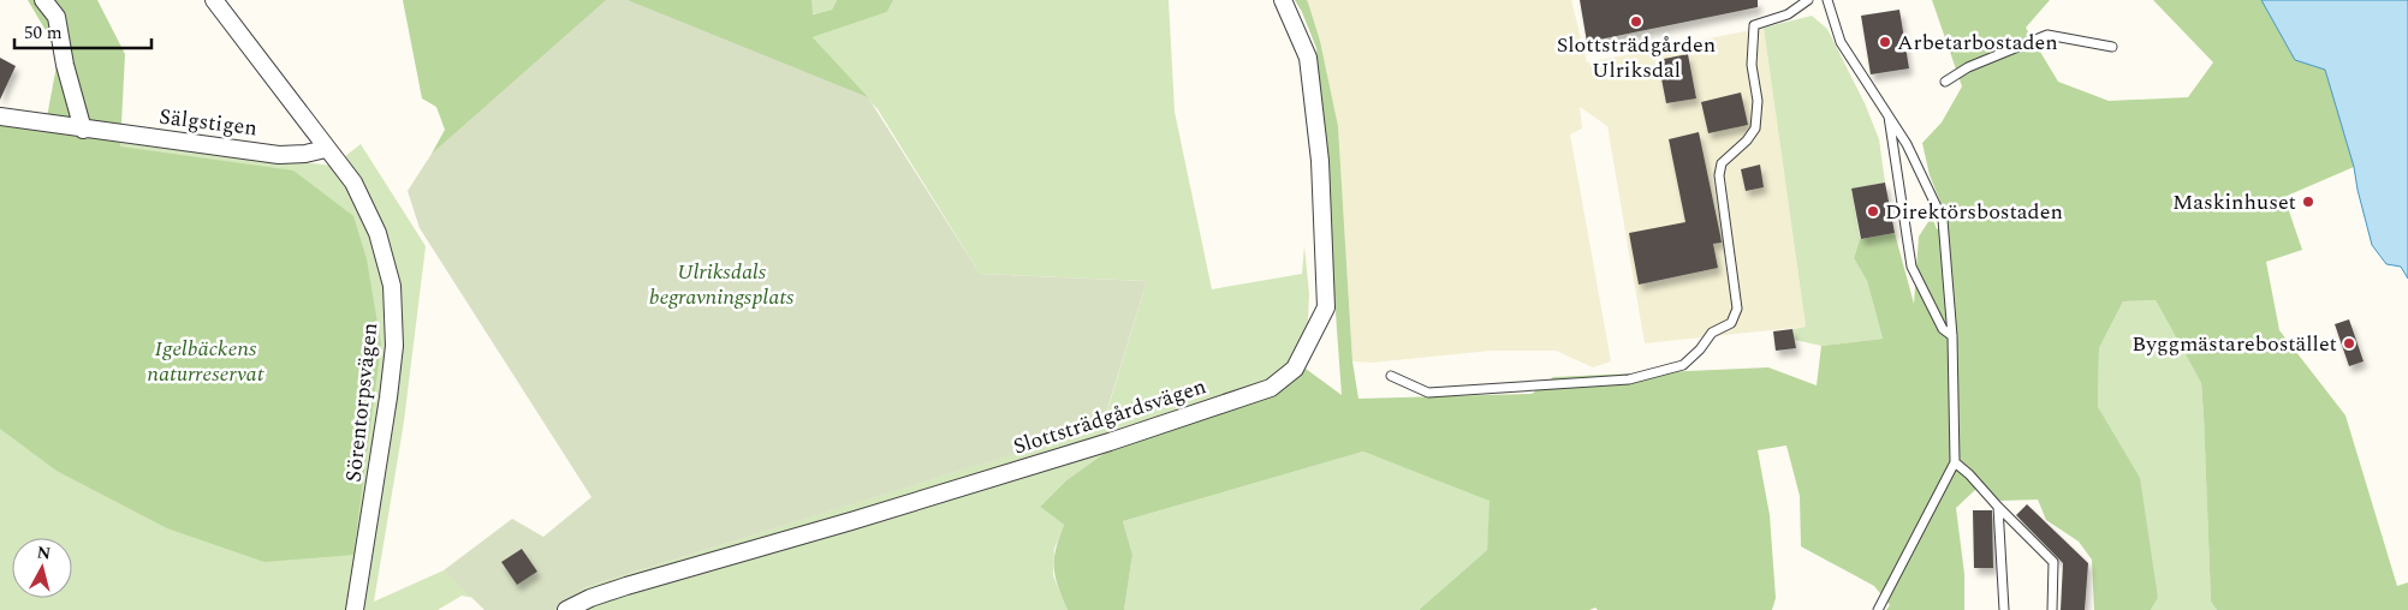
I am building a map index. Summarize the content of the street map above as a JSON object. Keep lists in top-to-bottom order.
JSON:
{
  "streets": {
    "street": ["Sälgstigen", "Sörentorpsvägen", "Slottsträdgårdsvägen"]
  },
  "crossings": [
    ["Sälgstigen", "Sörentorpsvägen"]
  ],
  "parks": ["Ulriksdals begravningsplats", "Igelbäckens naturreservat"],
  "places": [
    "Slottsträdgården Ulriksdal",
    "Arbetarbostaden",
    "Maskinhuset",
    "Direktörsbostaden",
    "Byggmästarebostället"
  ],
  "scale_bar": "50 m",
  "north": "top"
}
